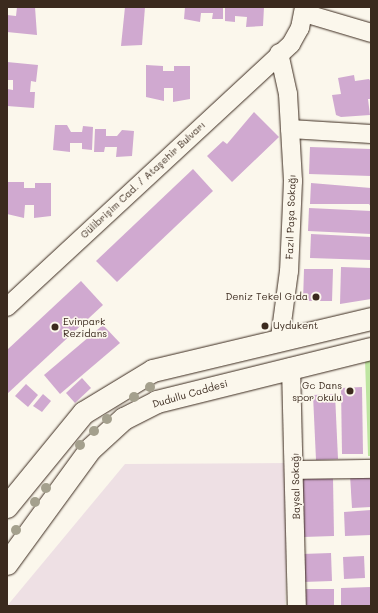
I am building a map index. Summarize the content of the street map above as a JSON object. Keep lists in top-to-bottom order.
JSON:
{
  "streets": {
    "main road": ["Dudullu Caddesi"],
    "street": ["Gülibrişim Cad. / Ataşehir Bulvarı", "Fazıl Paşa Sokağı", "Baysal Sokağı"]
  },
  "crossings": [
    ["Gülibrişim Cad. / Ataşehir Bulvarı", "Fazıl Paşa Sokağı"],
    ["Dudullu Caddesi", "Baysal Sokağı"]
  ],
  "places": [
    "Deniz Tekel Gıda",
    "Uydukent",
    "Evinpark Rezidans",
    "Gc Dans spor okulu"
  ]
}
